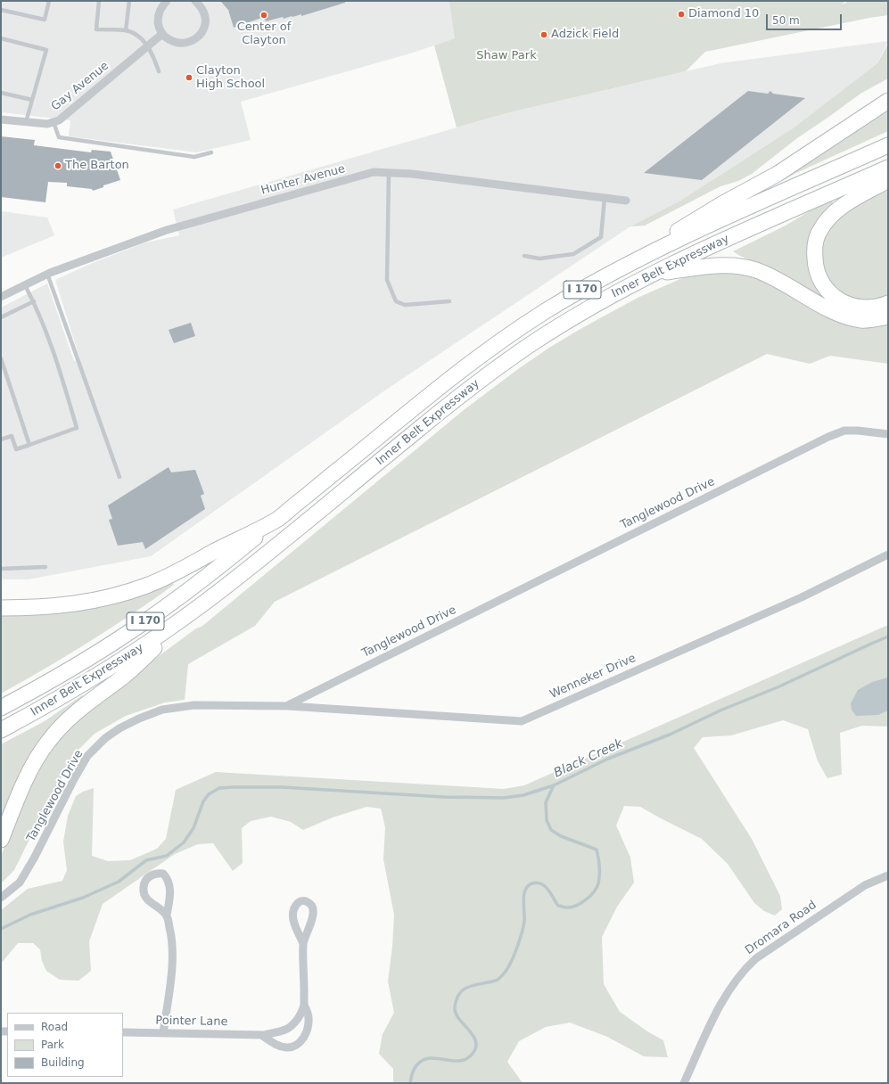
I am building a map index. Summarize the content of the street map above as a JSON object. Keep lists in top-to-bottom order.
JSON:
{
  "streets": {
    "highway": ["Inner Belt Expressway", "I 170"],
    "street": [
      "Gay Avenue",
      "Hunter Avenue",
      "Tanglewood Drive",
      "Wenneker Drive",
      "Dromara Road",
      "Pointer Lane"
    ]
  },
  "crossings": [
    ["Tanglewood Drive", "Wenneker Drive"]
  ],
  "water": ["Black Creek"],
  "parks": ["Shaw Park"],
  "places": [
    "Diamond 10",
    "Center of Clayton",
    "Adzick Field",
    "Clayton High School",
    "The Barton"
  ],
  "legend": ["Road", "Park", "Building"],
  "scale_bar": "50 m"
}
